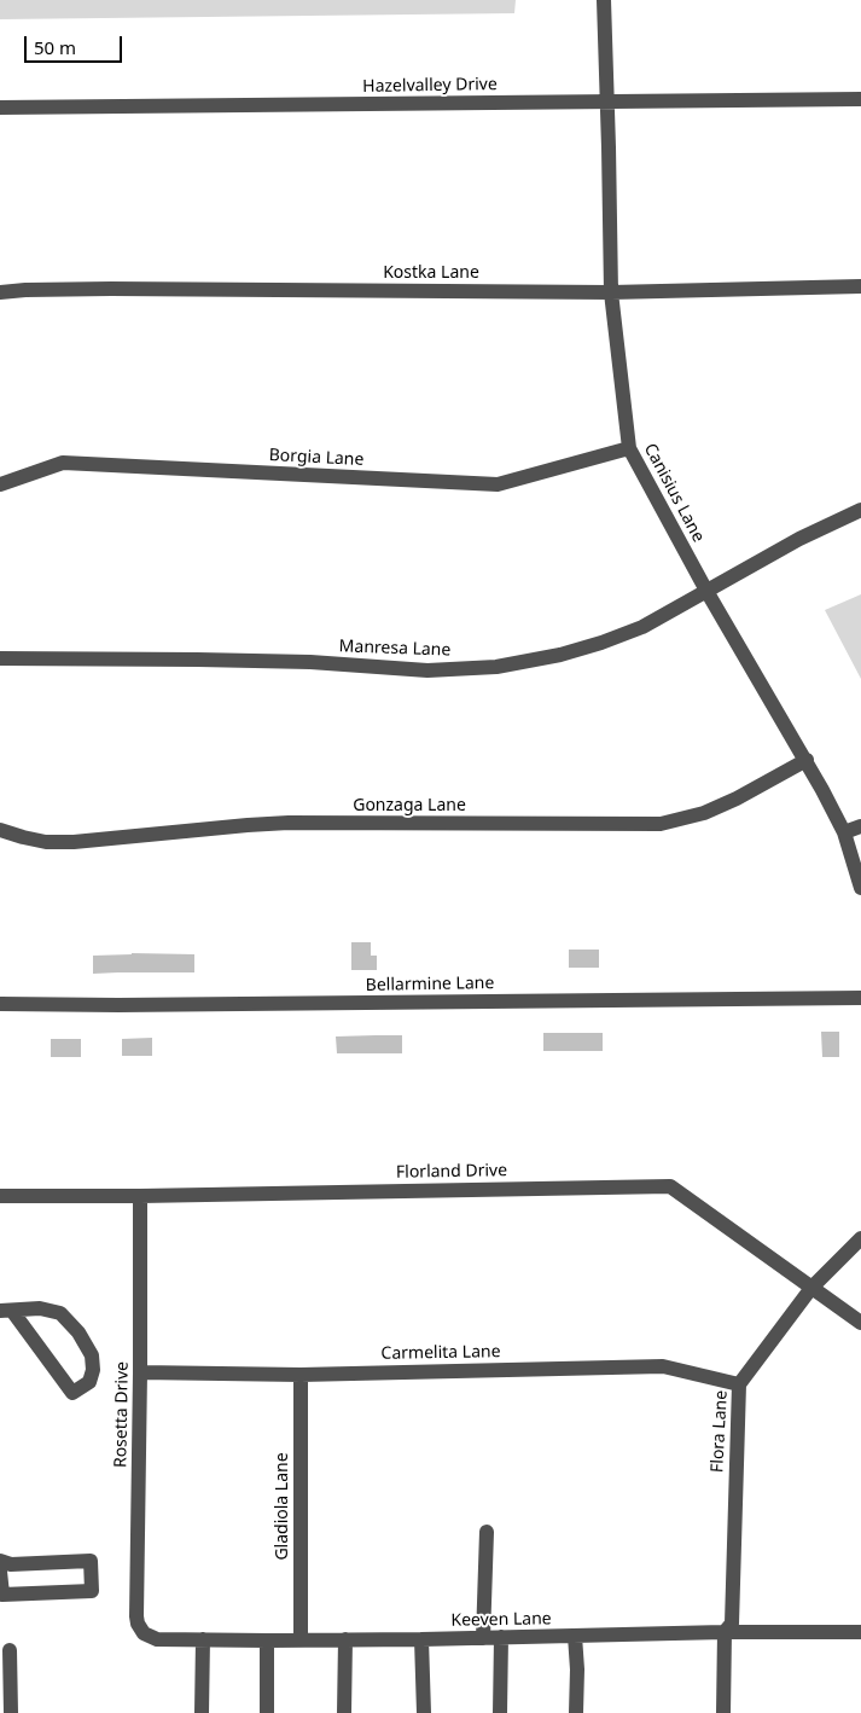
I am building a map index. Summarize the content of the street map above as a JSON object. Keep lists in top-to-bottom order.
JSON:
{
  "streets": {
    "street": [
      "Hazelvalley Drive",
      "Kostka Lane",
      "Borgia Lane",
      "Canisius Lane",
      "Manresa Lane",
      "Gonzaga Lane",
      "Bellarmine Lane",
      "Florland Drive",
      "Carmelita Lane",
      "Rosetta Drive",
      "Flora Lane",
      "Gladiola Lane",
      "Keeven Lane"
    ]
  },
  "crossings": [
    ["Hazelvalley Drive", "Canisius Lane"],
    ["Kostka Lane", "Canisius Lane"],
    ["Borgia Lane", "Canisius Lane"],
    ["Canisius Lane", "Manresa Lane"],
    ["Canisius Lane", "Gonzaga Lane"],
    ["Florland Drive", "Rosetta Drive"],
    ["Florland Drive", "Flora Lane"],
    ["Carmelita Lane", "Rosetta Drive"],
    ["Carmelita Lane", "Flora Lane"],
    ["Carmelita Lane", "Gladiola Lane"],
    ["Rosetta Drive", "Keeven Lane"],
    ["Flora Lane", "Keeven Lane"],
    ["Gladiola Lane", "Keeven Lane"]
  ],
  "scale_bar": "50 m"
}
